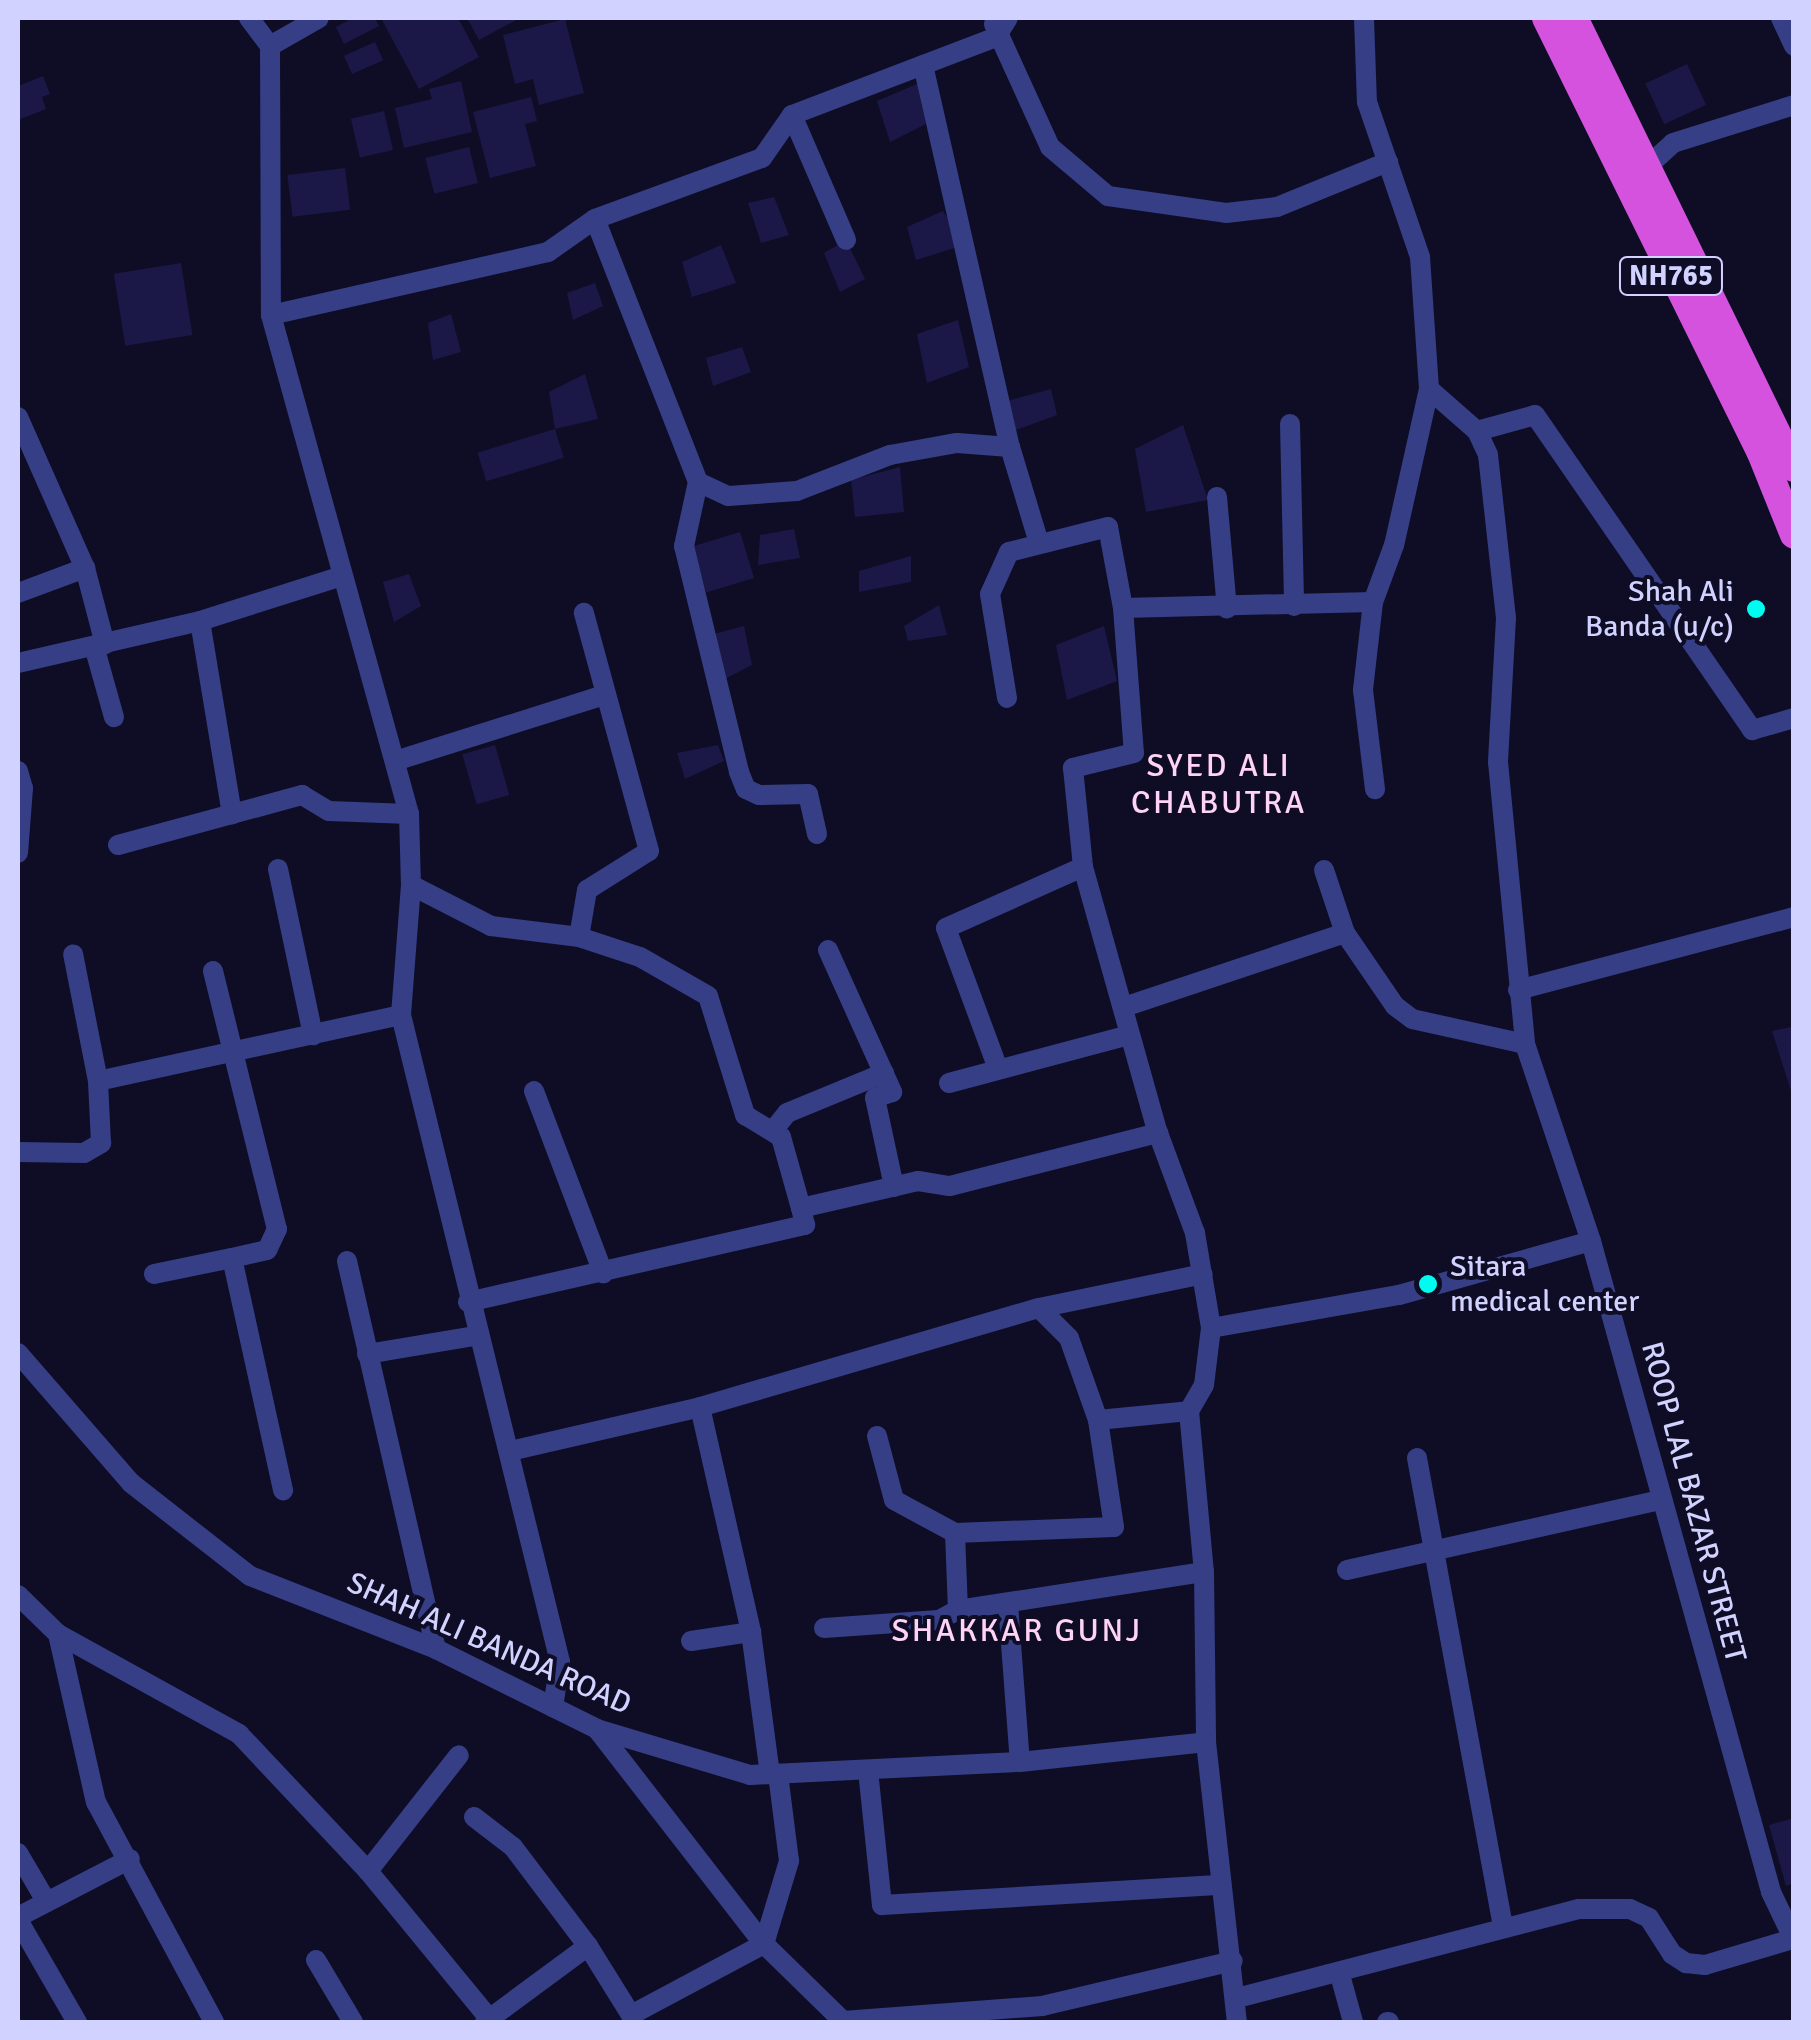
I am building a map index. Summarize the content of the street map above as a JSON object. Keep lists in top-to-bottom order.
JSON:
{
  "streets": {
    "highway": ["NH765"],
    "street": ["ROOP LAL BAZAR STREET", "SHAH ALI BANDA ROAD"]
  },
  "districts": ["SYED ALI CHABUTRA", "SHAKKAR GUNJ"],
  "places": ["Shah Ali Banda (u/c)", "Sitara medical center"]
}
